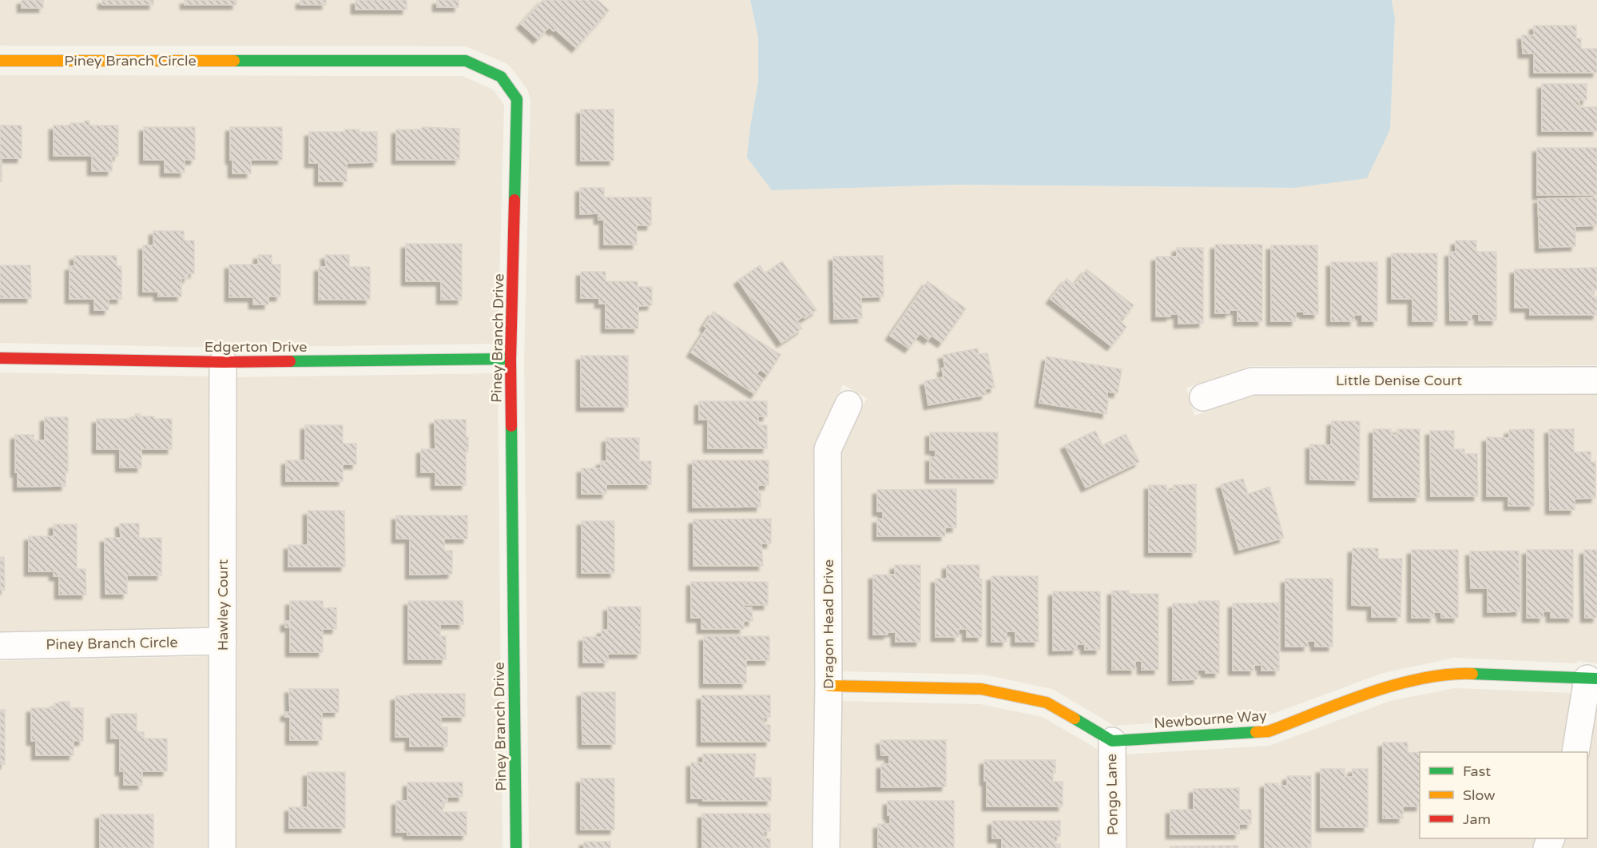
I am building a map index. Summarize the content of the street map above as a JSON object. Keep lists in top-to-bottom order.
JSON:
{
  "streets": {
    "street": [
      "Piney Branch Circle",
      "Piney Branch Drive",
      "Edgerton Drive",
      "Little Denise Court",
      "Hawley Court",
      "Dragon Head Drive",
      "Newbourne Way",
      "Pongo Lane"
    ]
  },
  "crossings": [
    ["Piney Branch Circle", "Piney Branch Drive"],
    ["Piney Branch Circle", "Hawley Court"],
    ["Piney Branch Drive", "Edgerton Drive"],
    ["Edgerton Drive", "Hawley Court"],
    ["Newbourne Way", "Pongo Lane"]
  ],
  "legend": ["Fast", "Slow", "Jam"]
}
